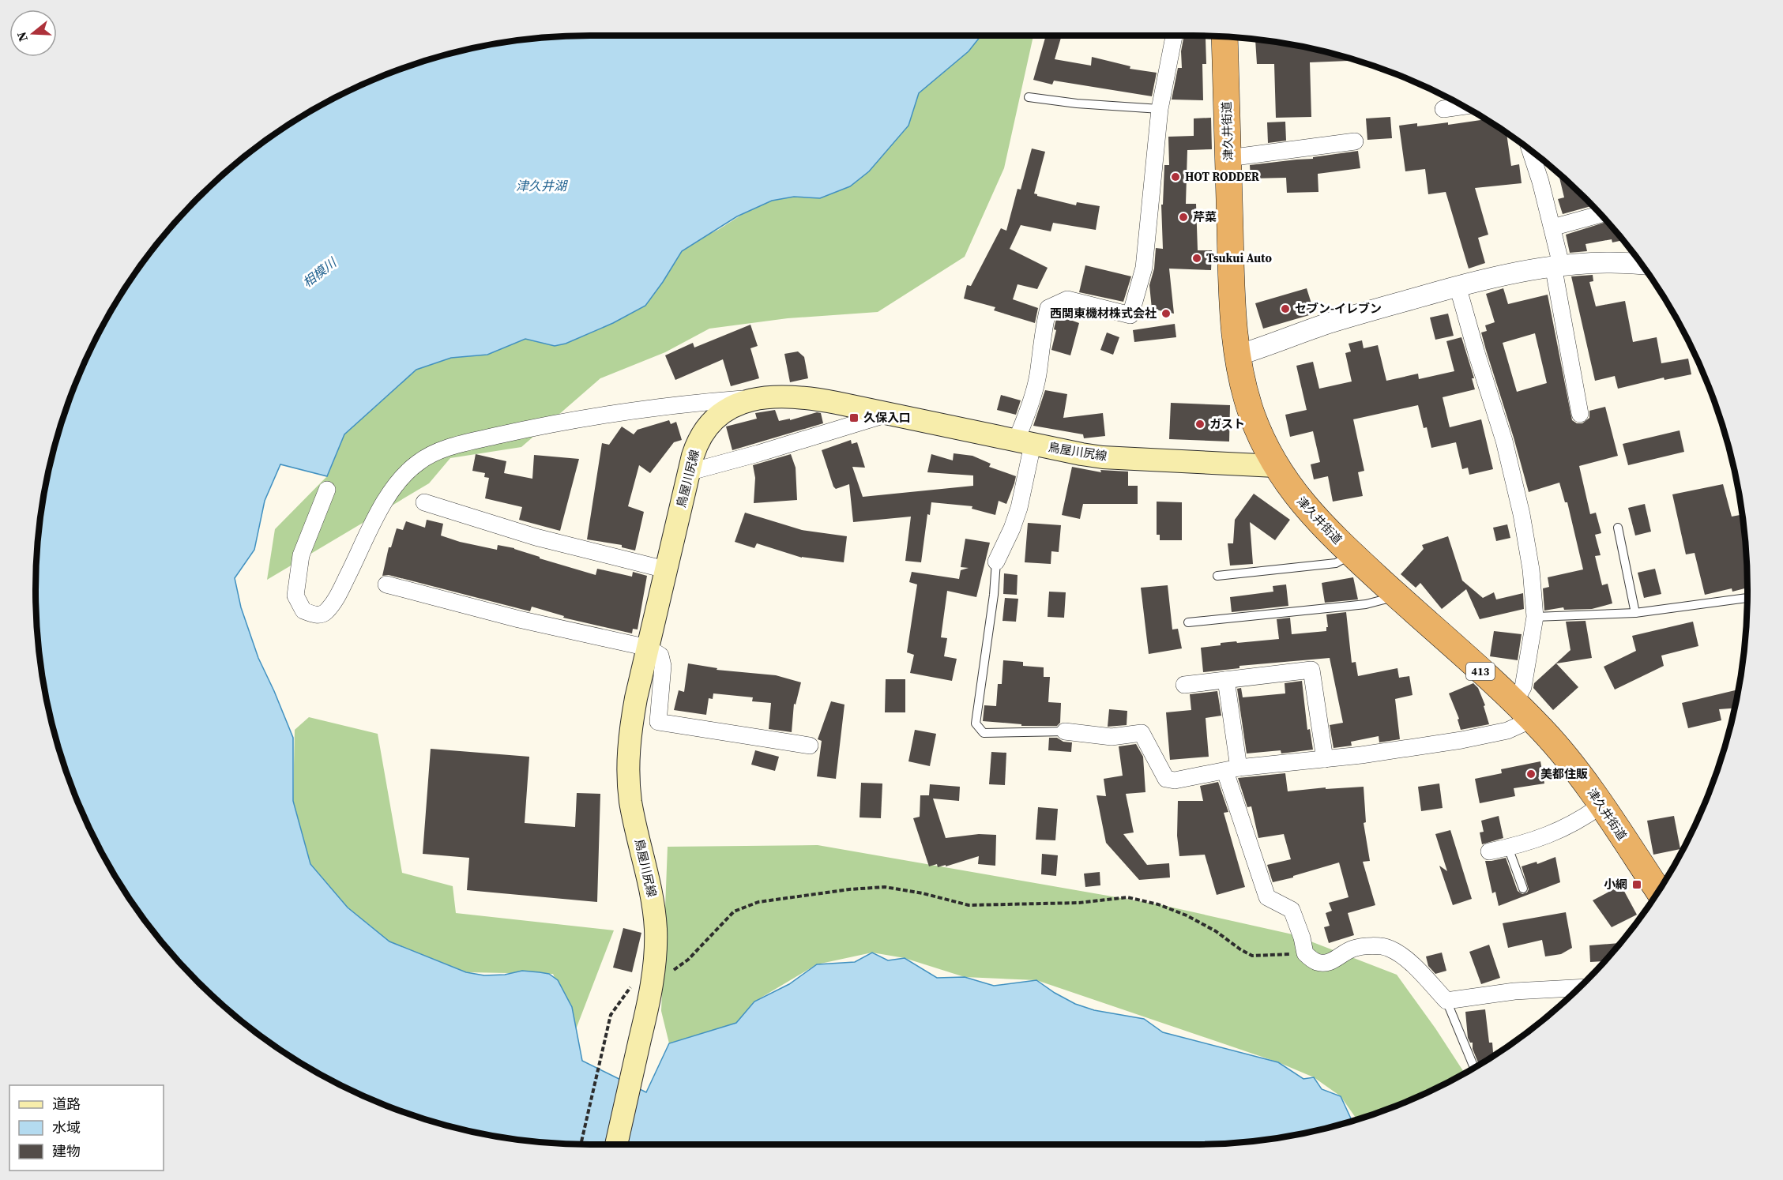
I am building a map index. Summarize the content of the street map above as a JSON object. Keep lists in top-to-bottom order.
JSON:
{
  "streets": {
    "highway": ["津久井街道", "413"],
    "main road": ["鳥屋川尻線"]
  },
  "crossings": [
    ["津久井街道", "鳥屋川尻線"]
  ],
  "water": ["津久井湖", "相模川"],
  "places": {
    "other": [
      "HOT RODDER",
      "芹菜",
      "Tsukui Auto",
      "セブン-イレブン",
      "西関東機材株式会社",
      "ガスト",
      "美都住販"
    ],
    "transit": ["久保入口", "小網"]
  },
  "legend": ["道路", "水域", "建物"],
  "north": "left"
}
